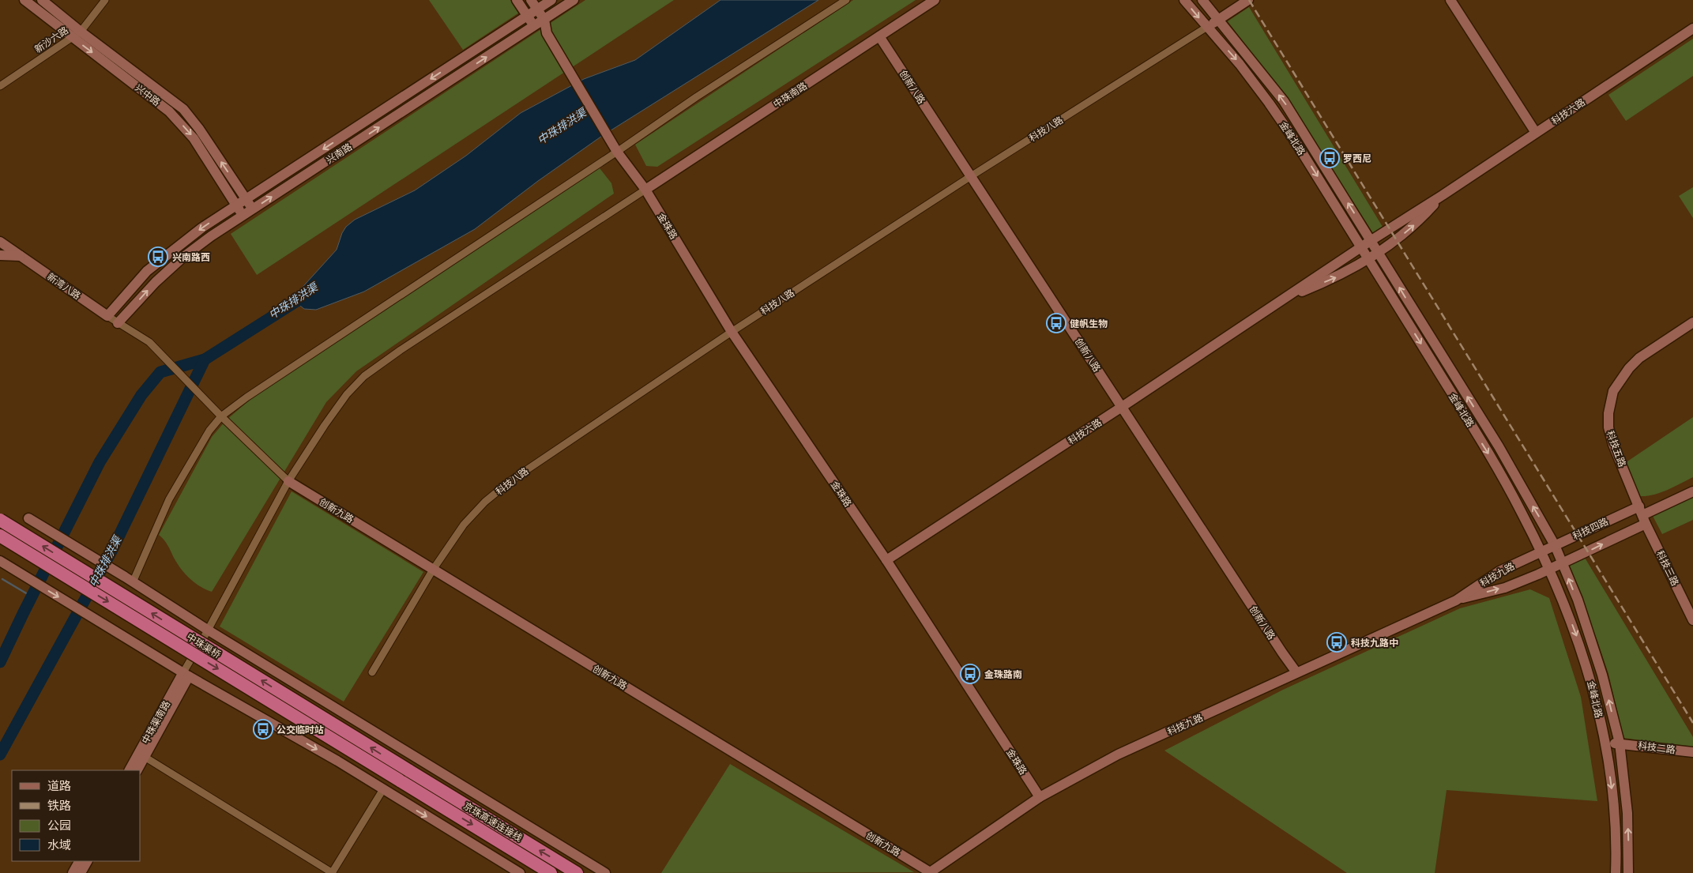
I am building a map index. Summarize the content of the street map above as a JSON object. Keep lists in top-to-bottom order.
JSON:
{
  "streets": {
    "highway": ["中珠渠桥", "京珠高速连接线"],
    "street": [
      "新沙六路",
      "创新八路",
      "兴中路",
      "中珠南路",
      "科技六路",
      "科技八路",
      "金峰北路",
      "兴南路",
      "金珠路",
      "新湾八路",
      "科技五路",
      "创新九路",
      "科技四路",
      "科技三路",
      "科技九路",
      "中珠渠南路",
      "科技二路"
    ]
  },
  "crossings": [
    ["新沙六路", "兴中路"],
    ["创新八路", "中珠南路"],
    ["创新八路", "科技六路"],
    ["创新八路", "科技八路"],
    ["创新八路", "科技九路"],
    ["兴中路", "兴南路"],
    ["中珠南路", "金珠路"],
    ["科技六路", "金峰北路"],
    ["科技六路", "金珠路"],
    ["科技八路", "金峰北路"],
    ["科技八路", "金珠路"],
    ["科技八路", "创新九路"],
    ["金峰北路", "科技四路"],
    ["金峰北路", "科技九路"],
    ["金峰北路", "科技二路"],
    ["兴南路", "新湾八路"],
    ["金珠路", "科技九路"],
    ["科技五路", "科技四路"],
    ["科技五路", "科技三路"],
    ["创新九路", "科技九路"],
    ["科技四路", "科技三路"],
    ["科技四路", "科技九路"],
    ["中珠渠桥", "京珠高速连接线"]
  ],
  "water": ["中珠排洪渠"],
  "places": {
    "bus stop": [
      "罗西尼",
      "兴南路西",
      "健帆生物",
      "科技九路中",
      "金珠路南",
      "公交临时站"
    ]
  },
  "legend": [
    "道路",
    "铁路",
    "公园",
    "水域"
  ]
}
